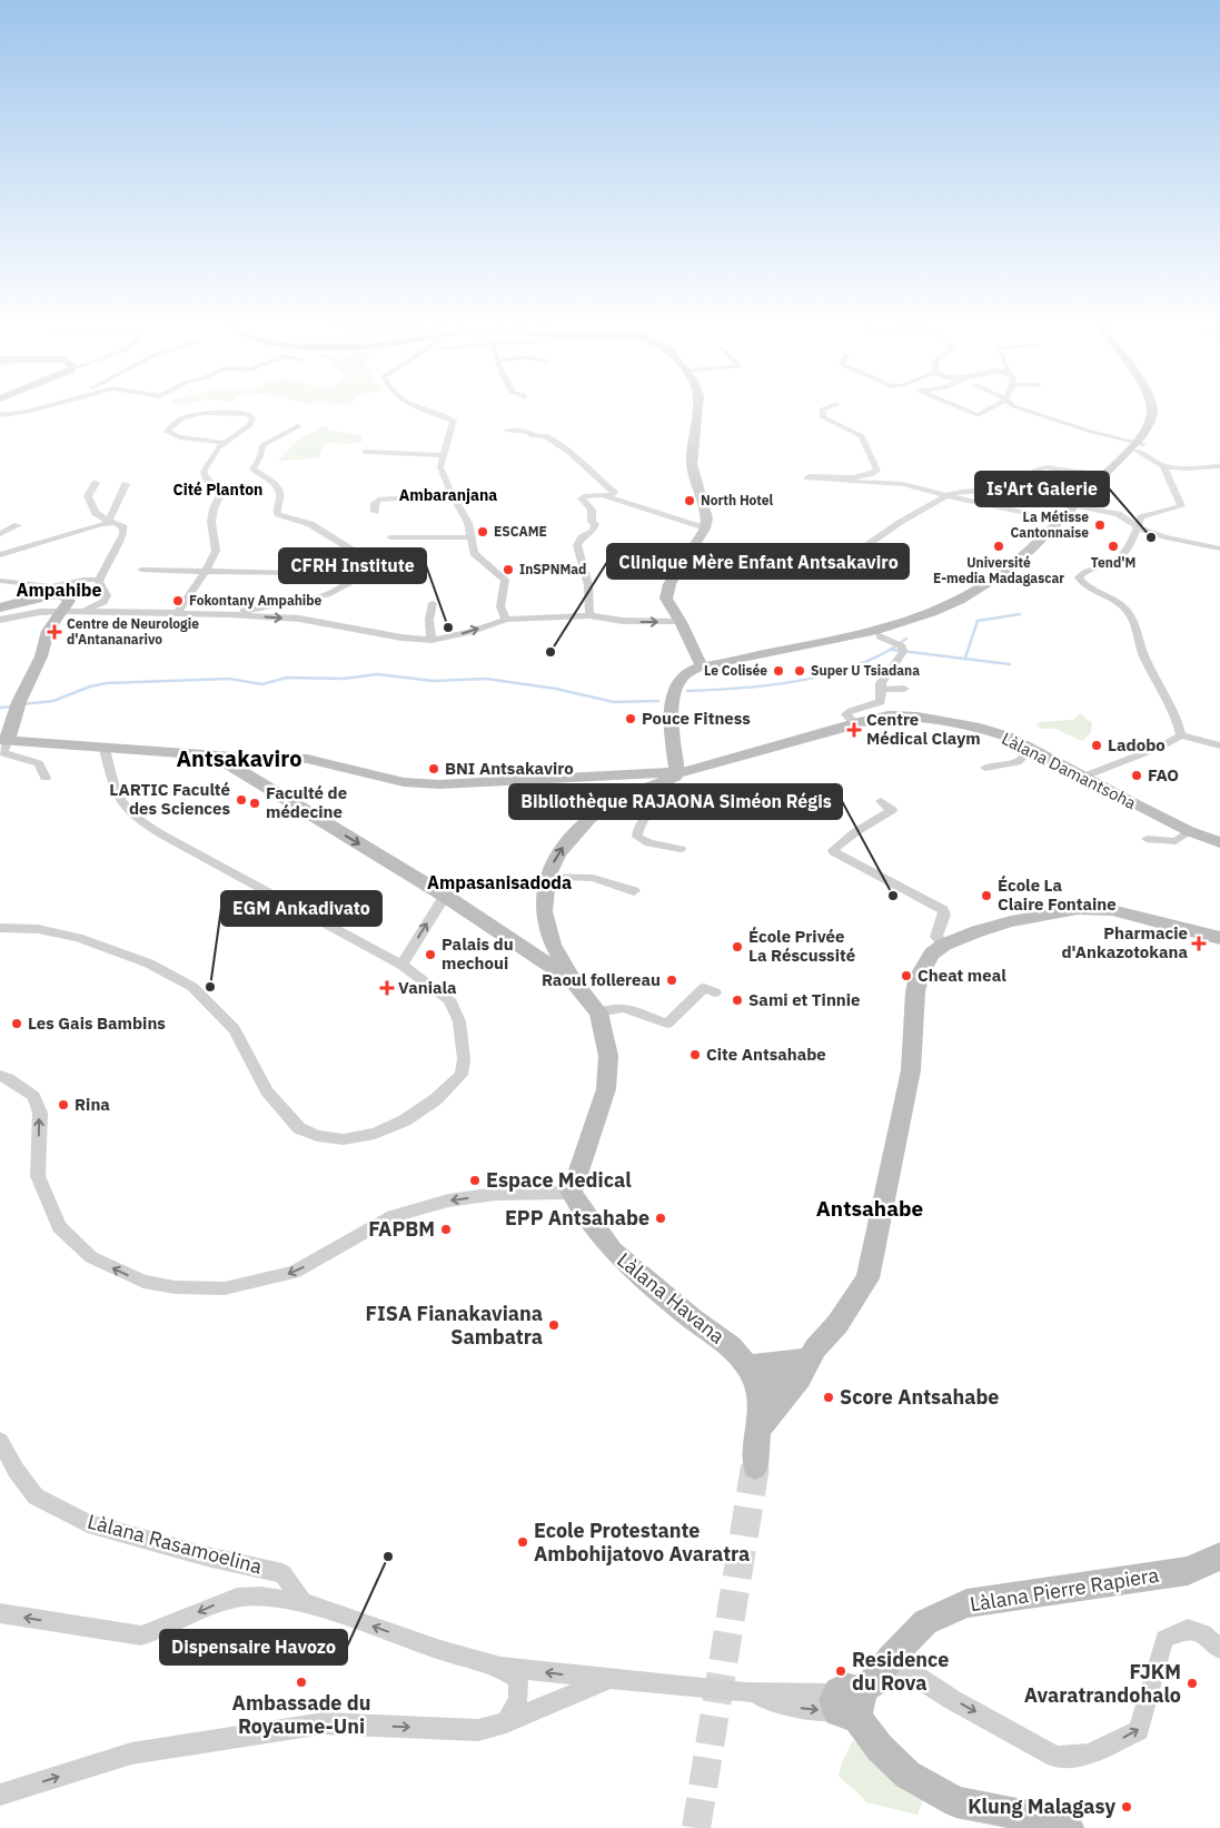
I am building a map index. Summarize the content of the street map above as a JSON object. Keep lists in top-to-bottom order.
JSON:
{
  "streets": {
    "main road": ["Làlana Havana"],
    "street": ["Làlana Damantsoha", "Làlana Rasamoelina", "Làlana Pierre Rapiera"]
  },
  "districts": [
    "Cité Planton",
    "Ambaranjana",
    "Ampahibe",
    "Antsakaviro",
    "Ampasanisadoda",
    "Antsahabe"
  ],
  "places": {
    "other": [
      "North Hotel",
      "La Métisse Cantonnaise",
      "ESCAME",
      "Is'Art Galerie",
      "Université E-media Madagascar",
      "Tend'M",
      "InSPNMad",
      "Fokontany Ampahibe",
      "CFRH Institute",
      "Clinique Mère Enfant Antsakaviro",
      "Le Colisée",
      "Super U Tsiadana",
      "Pouce Fitness",
      "Ladobo",
      "BNI Antsakaviro",
      "FAO",
      "LARTIC Faculté des Sciences",
      "Faculté de médecine",
      "Bibliothèque RAJAONA Siméon Régis",
      "École La Claire Fontaine",
      "École Privée La Réscussité",
      "Palais du mechoui",
      "Cheat meal",
      "Raoul follereau",
      "EGM Ankadivato",
      "Sami et Tinnie",
      "Les Gais Bambins",
      "Cite Antsahabe",
      "Rina",
      "Espace Medical",
      "EPP Antsahabe",
      "FAPBM",
      "FISA Fianakaviana Sambatra",
      "Score Antsahabe",
      "Ecole Protestante Ambohijatovo Avaratra",
      "Dispensaire Havozo",
      "Residence du Rova",
      "Ambassade du Royaume-Uni",
      "FJKM Avaratrandohalo",
      "Klung Malagasy"
    ],
    "health": [
      "Centre de Neurologie d'Antananarivo",
      "Centre Médical Claym",
      "Pharmacie d'Ankazotokana",
      "Vaniala"
    ]
  }
}
